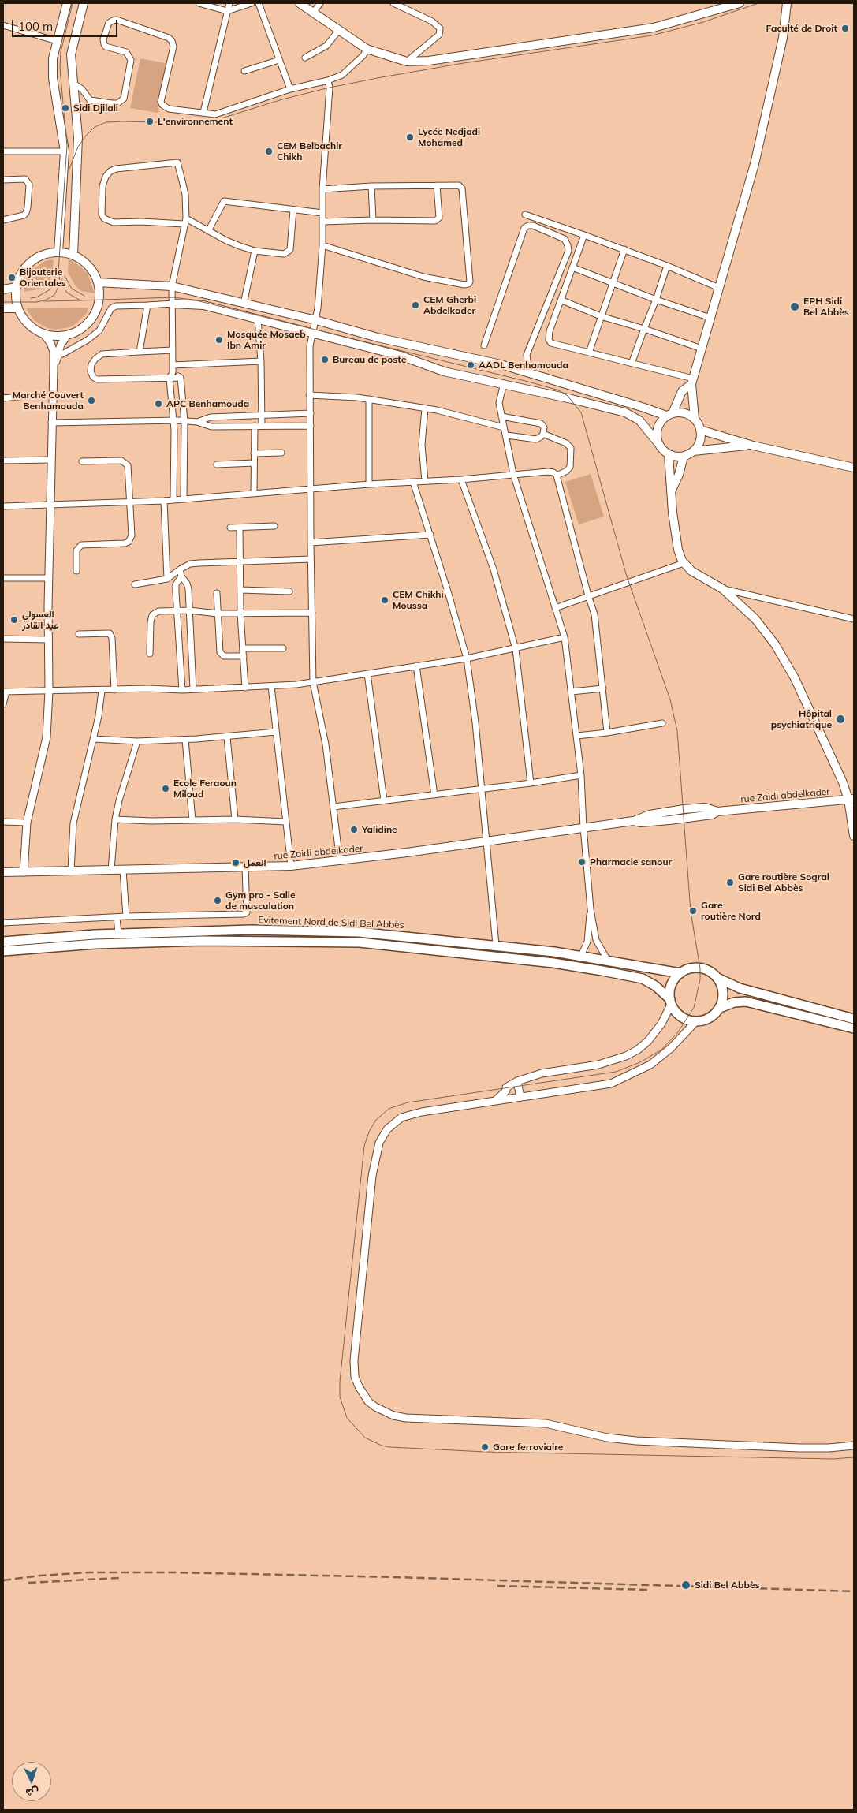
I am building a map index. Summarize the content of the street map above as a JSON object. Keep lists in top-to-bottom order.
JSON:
{
  "streets": {
    "highway": ["Evitement Nord de Sidi Bel Abbès"],
    "main road": ["rue Zaidi abdelkader"]
  },
  "places": [
    "Faculté de Droit",
    "Sidi Djilali",
    "L'environnement",
    "Lycée Nedjadi Mohamed",
    "CEM Belbachir Chikh",
    "Bijouterie Orientales",
    "CEM Gherbi Abdelkader",
    "EPH Sidi Bel Abbès",
    "Mosquée Mosaeb Ibn Amir",
    "Bureau de poste",
    "AADL Benhamouda",
    "Marché Couvert Benhamouda",
    "APC Benhamouda",
    "CEM Chikhi Moussa",
    "العسولي عبد القادر",
    "Hôpital psychiatrique",
    "Ecole Feraoun Miloud",
    "Yalidine",
    "Pharmacie sanour",
    "العمل",
    "Gare routière Sogral Sidi Bel Abbès",
    "Gym pro - Salle de musculation",
    "Gare routière Nord",
    "Gare ferroviaire",
    "Sidi Bel Abbès"
  ],
  "scale_bar": "100 m",
  "north": "bottom"
}
